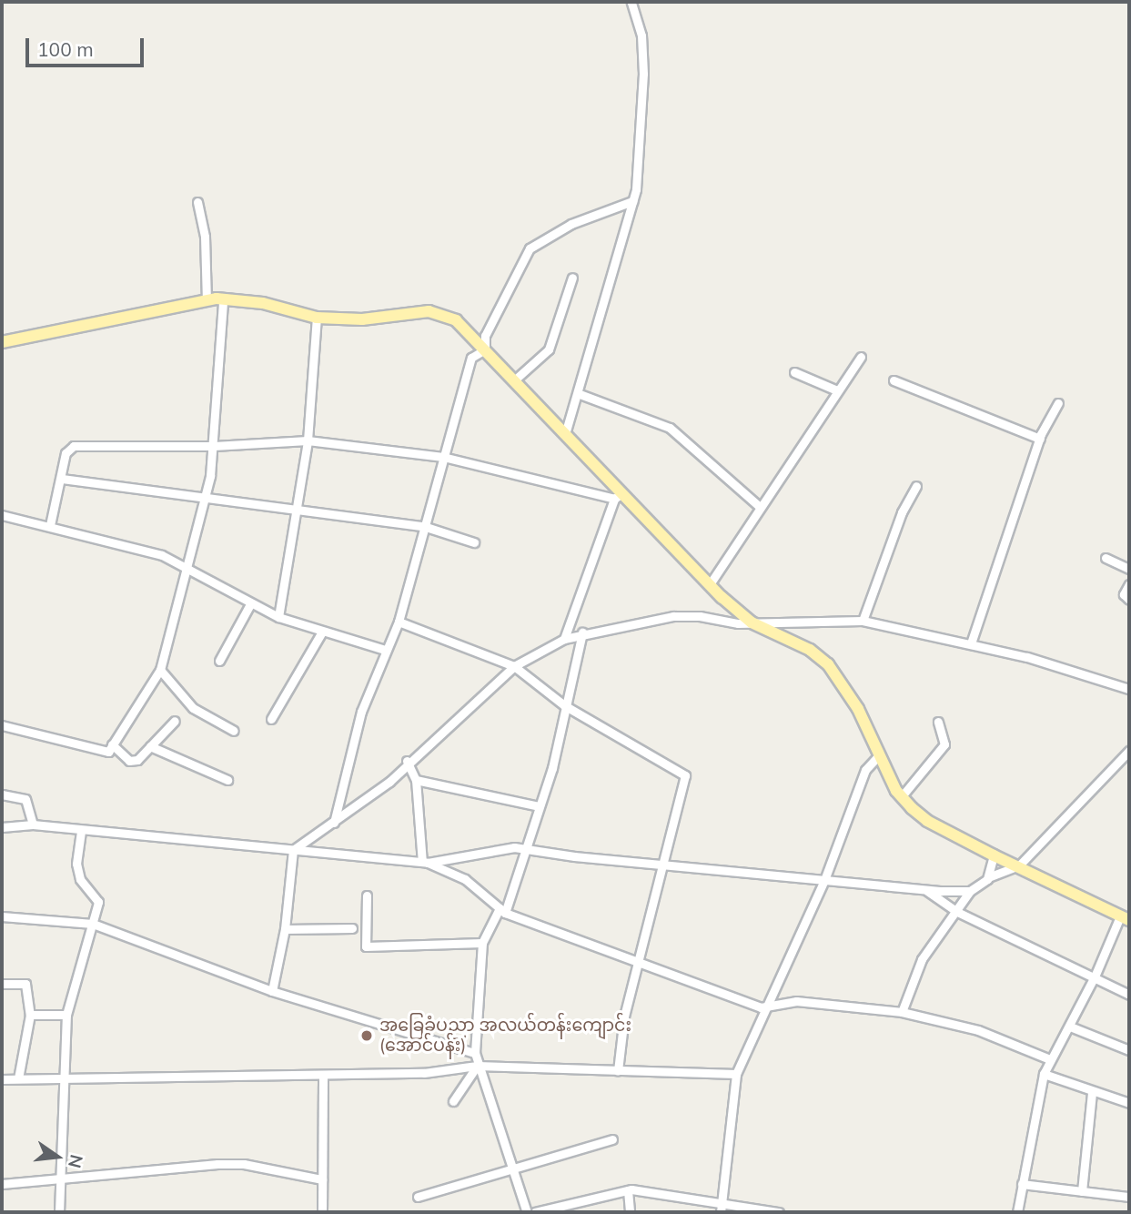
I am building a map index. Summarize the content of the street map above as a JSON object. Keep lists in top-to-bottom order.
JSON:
{
  "places": ["အခြေခံပညာ အလယ်တန်းကျောင်း (အောင်ပန်း)"],
  "scale_bar": "100 m",
  "north": "right"
}
